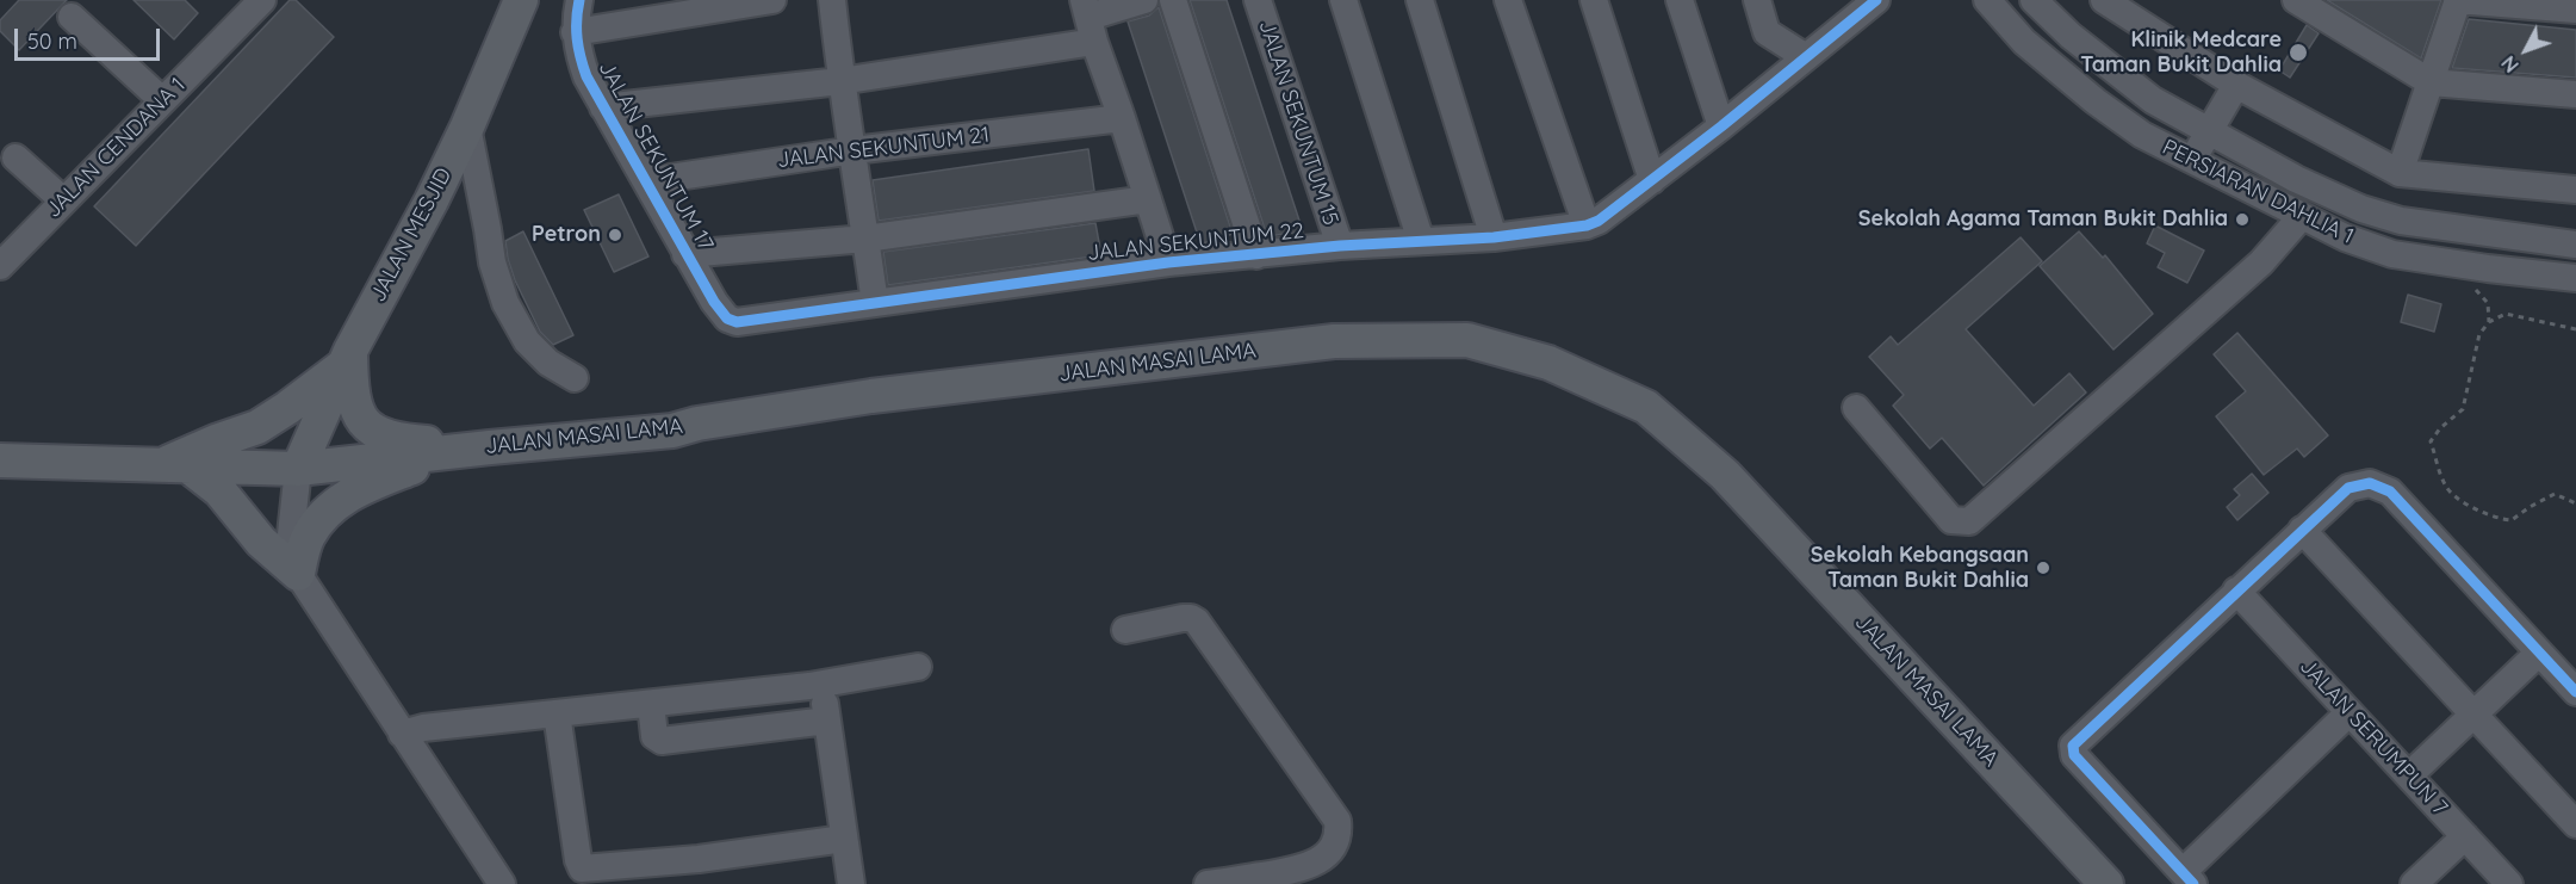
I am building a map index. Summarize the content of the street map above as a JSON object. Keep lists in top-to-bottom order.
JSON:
{
  "streets": {
    "main road": ["JALAN MESJID", "JALAN MASAI LAMA"],
    "street": [
      "JALAN SEKUNTUM 15",
      "JALAN CENDANA 1",
      "JALAN SEKUNTUM 21",
      "JALAN SEKUNTUM 17",
      "PERSIARAN DAHLIA 1",
      "JALAN SEKUNTUM 22",
      "JALAN SERUMPUN 7"
    ]
  },
  "crossings": [
    ["JALAN SEKUNTUM 15", "JALAN SEKUNTUM 22"],
    ["JALAN SEKUNTUM 21", "JALAN SEKUNTUM 17"],
    ["JALAN SEKUNTUM 17", "JALAN SEKUNTUM 22"],
    ["JALAN MESJID", "JALAN MASAI LAMA"]
  ],
  "places": [
    "Klinik Medcare Taman Bukit Dahlia",
    "Sekolah Agama Taman Bukit Dahlia",
    "Petron",
    "Sekolah Kebangsaan Taman Bukit Dahlia"
  ],
  "scale_bar": "50 m",
  "north": "bottom left"
}
